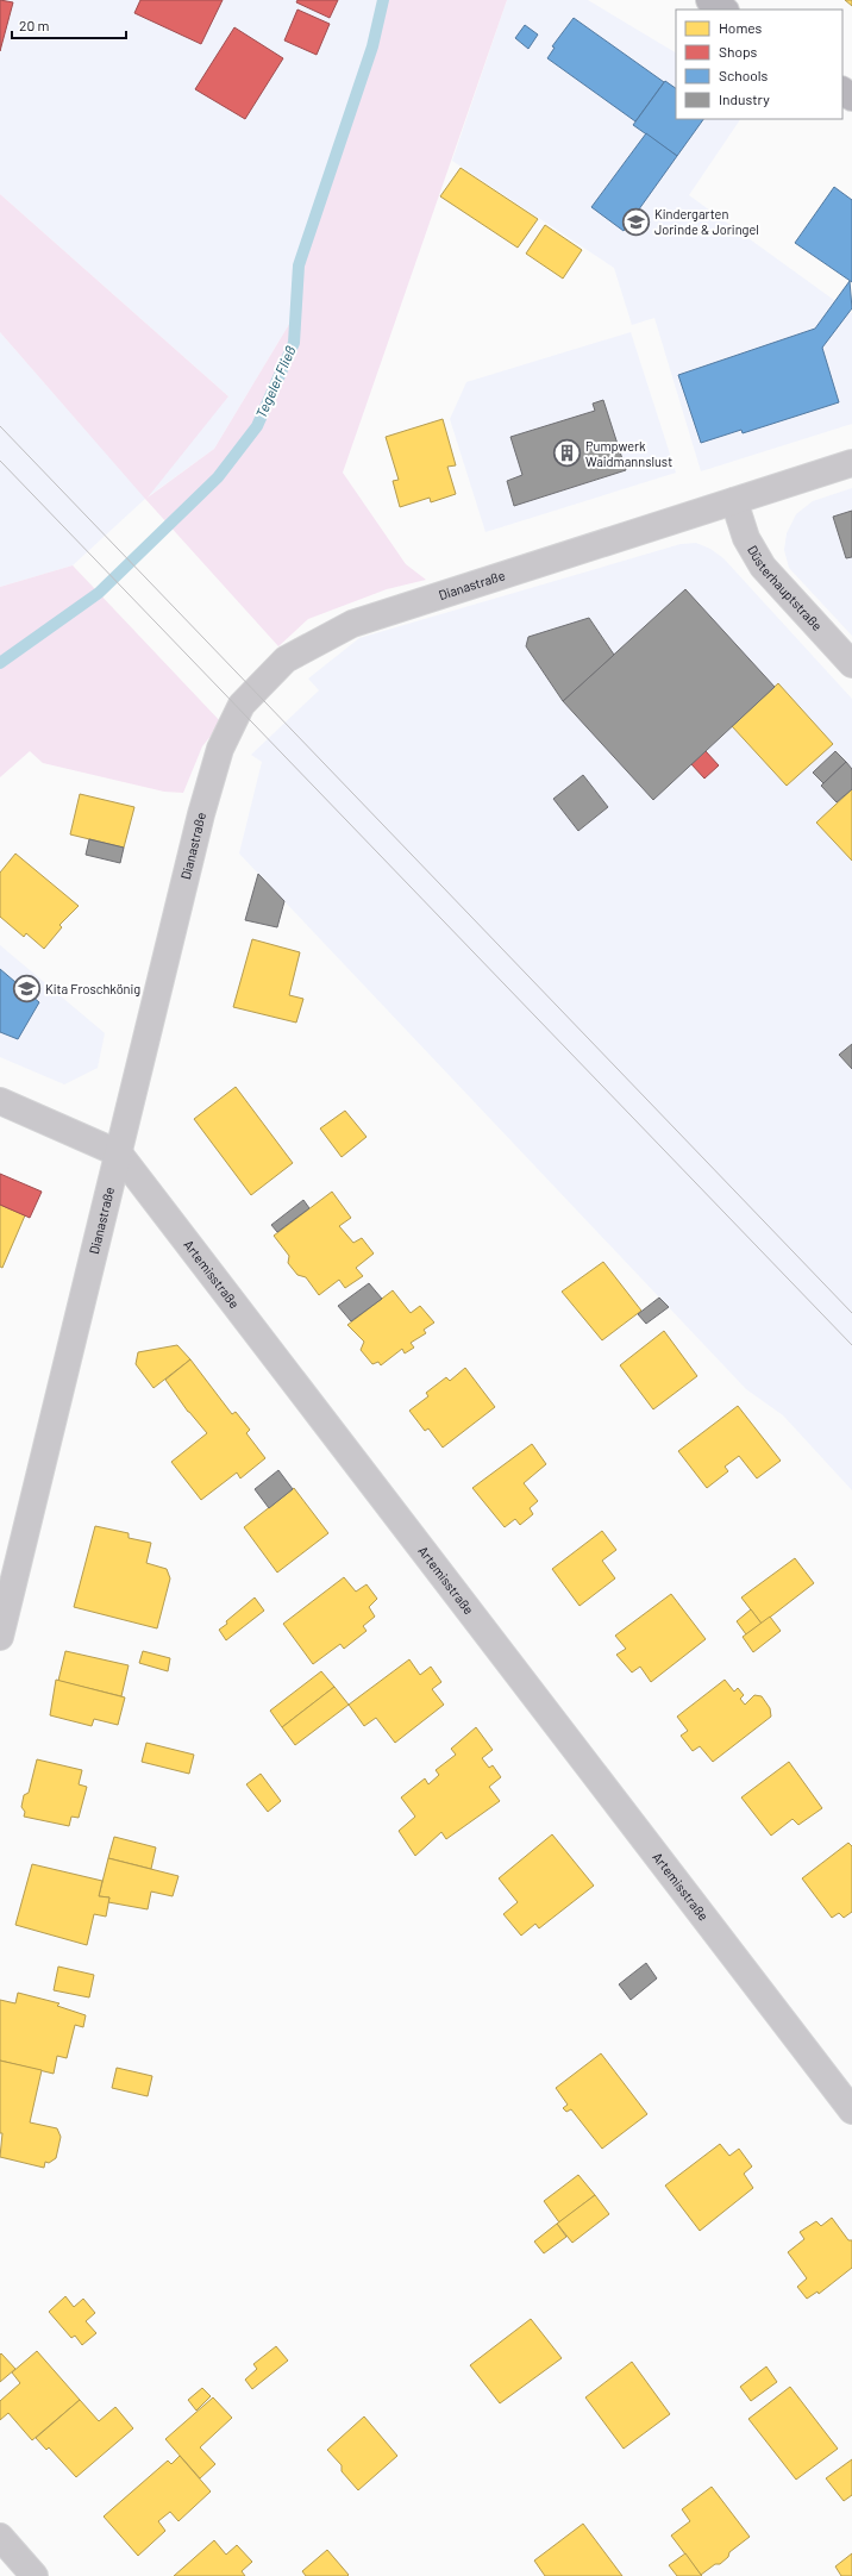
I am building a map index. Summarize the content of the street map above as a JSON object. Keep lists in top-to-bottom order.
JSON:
{
  "streets": {
    "street": ["Dianastraße", "Düsterhauptstraße", "Artemisstraße"]
  },
  "crossings": [
    ["Dianastraße", "Düsterhauptstraße"],
    ["Dianastraße", "Artemisstraße"]
  ],
  "water": ["Tegeler Fließ"],
  "places": {
    "school or university": ["Kindergarten Jorinde & Joringel", "Kita Froschkönig"],
    "building": ["Pumpwerk Waidmannslust"]
  },
  "legend": [
    "Homes",
    "Shops",
    "Schools",
    "Industry"
  ],
  "scale_bar": "20 m"
}
